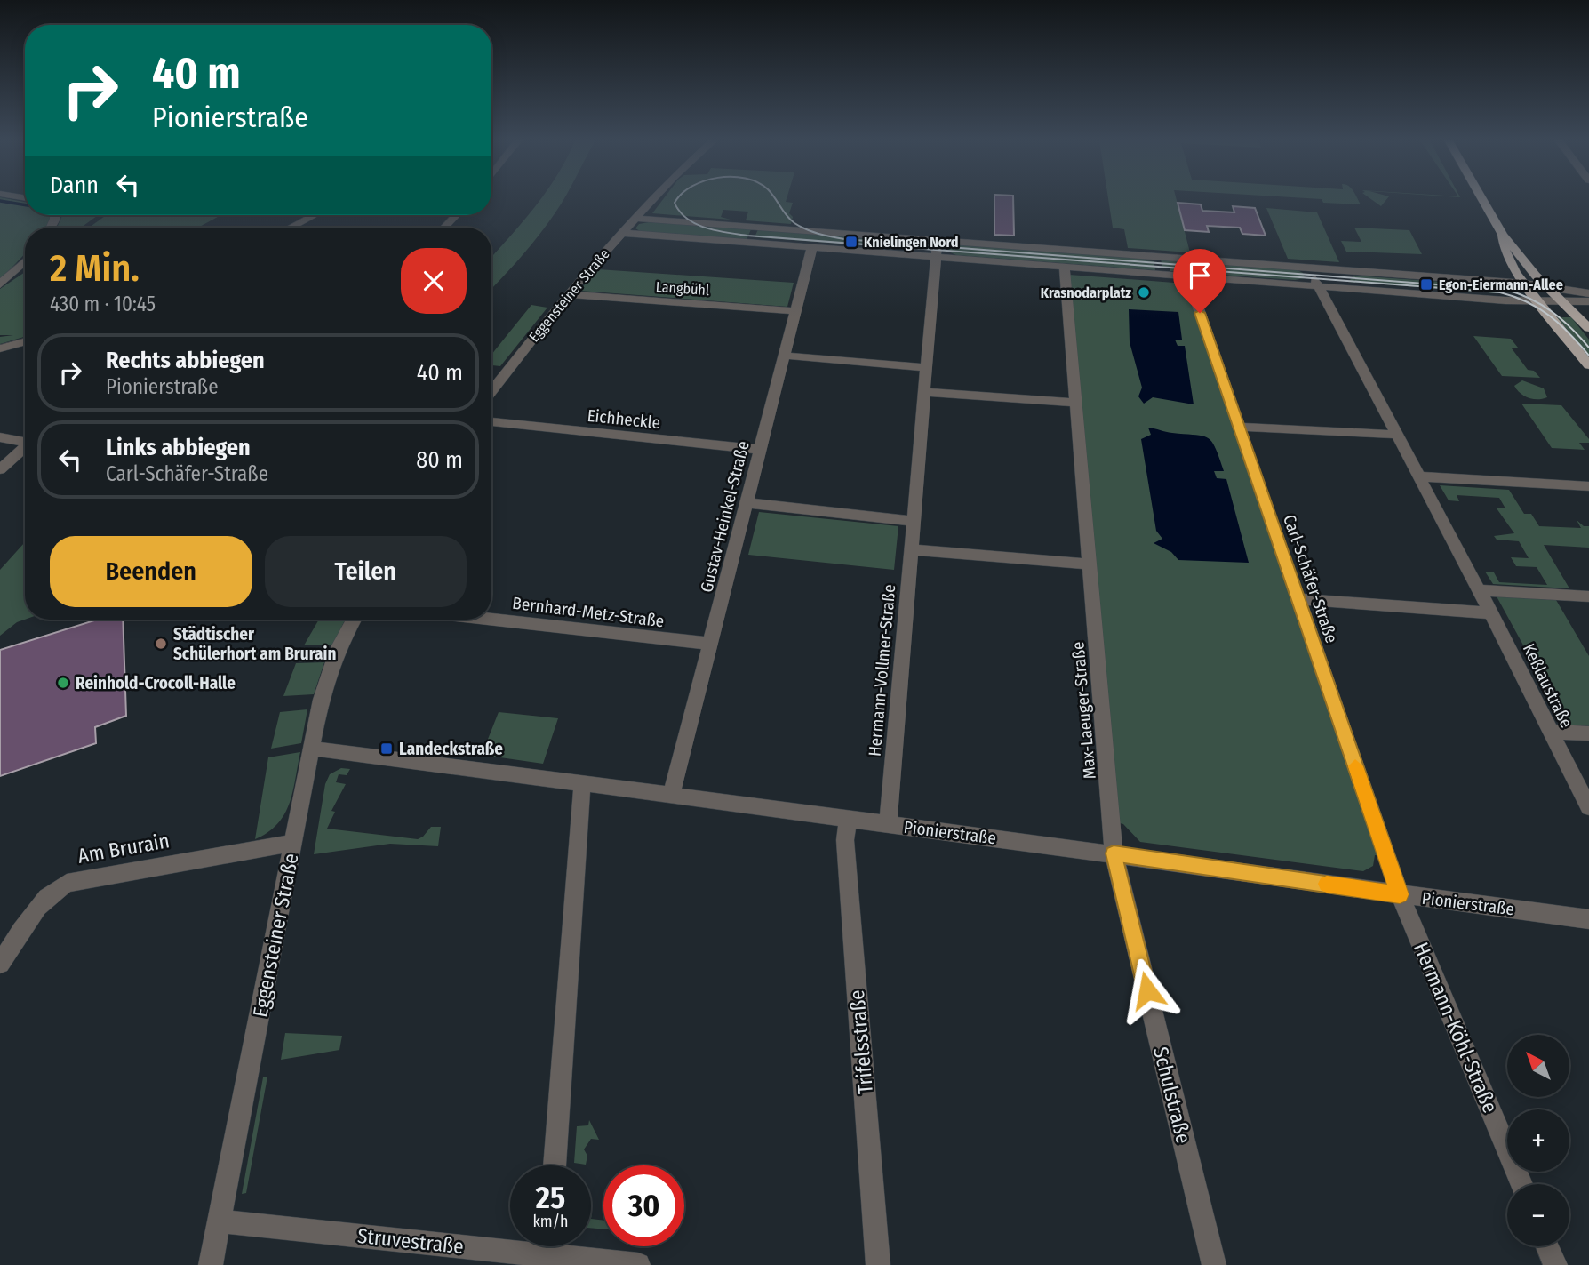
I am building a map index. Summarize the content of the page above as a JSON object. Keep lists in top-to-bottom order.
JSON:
{
  "streets": {
    "street": [
      "Langbühl",
      "Eggensteiner Straße",
      "Eichheckle",
      "Gustav-Heinkel-Straße",
      "Carl-Schäfer-Straße",
      "Bernhard-Metz-Straße",
      "Hermann-Vollmer-Straße",
      "Keßlaustraße",
      "Max-Laeuger-Straße",
      "Pionierstraße",
      "Am Brurain",
      "Hermann-Köhl-Straße",
      "Trifelsstraße",
      "Schulstraße",
      "Struvestraße"
    ]
  },
  "crossings": [
    ["Langbühl", "Eggensteiner Straße"],
    ["Langbühl", "Gustav-Heinkel-Straße"],
    ["Eggensteiner Straße", "Pionierstraße"],
    ["Eggensteiner Straße", "Am Brurain"],
    ["Eggensteiner Straße", "Struvestraße"],
    ["Eichheckle", "Gustav-Heinkel-Straße"],
    ["Gustav-Heinkel-Straße", "Bernhard-Metz-Straße"],
    ["Gustav-Heinkel-Straße", "Pionierstraße"],
    ["Carl-Schäfer-Straße", "Pionierstraße"],
    ["Carl-Schäfer-Straße", "Hermann-Köhl-Straße"],
    ["Hermann-Vollmer-Straße", "Pionierstraße"],
    ["Max-Laeuger-Straße", "Pionierstraße"],
    ["Max-Laeuger-Straße", "Schulstraße"],
    ["Pionierstraße", "Hermann-Köhl-Straße"],
    ["Pionierstraße", "Trifelsstraße"],
    ["Pionierstraße", "Schulstraße"]
  ],
  "places": {
    "transit": ["Knielingen Nord", "Egon-Eiermann-Allee", "Landeckstraße"],
    "other": ["Krasnodarplatz", "Städtischer Schülerhort am Brurain", "Reinhold-Crocoll-Halle"]
  },
  "north": "top left",
  "page": {
    "turn": ["40 m", "Pionierstraße"],
    "then": "Dann",
    "heading": ["2 Min.", "430 m · 10:45"],
    "list": [
      {
        "name": "Rechts abbiegen",
        "note": "Pionierstraße",
        "value": "40 m"
      },
      {
        "name": "Links abbiegen",
        "note": "Carl-Schäfer-Straße",
        "value": "80 m"
      }
    ],
    "buttons": ["Beenden", "Teilen"],
    "map_buttons": ["+", "−"],
    "speed": "25 km/h",
    "limit": "30"
  }
}
